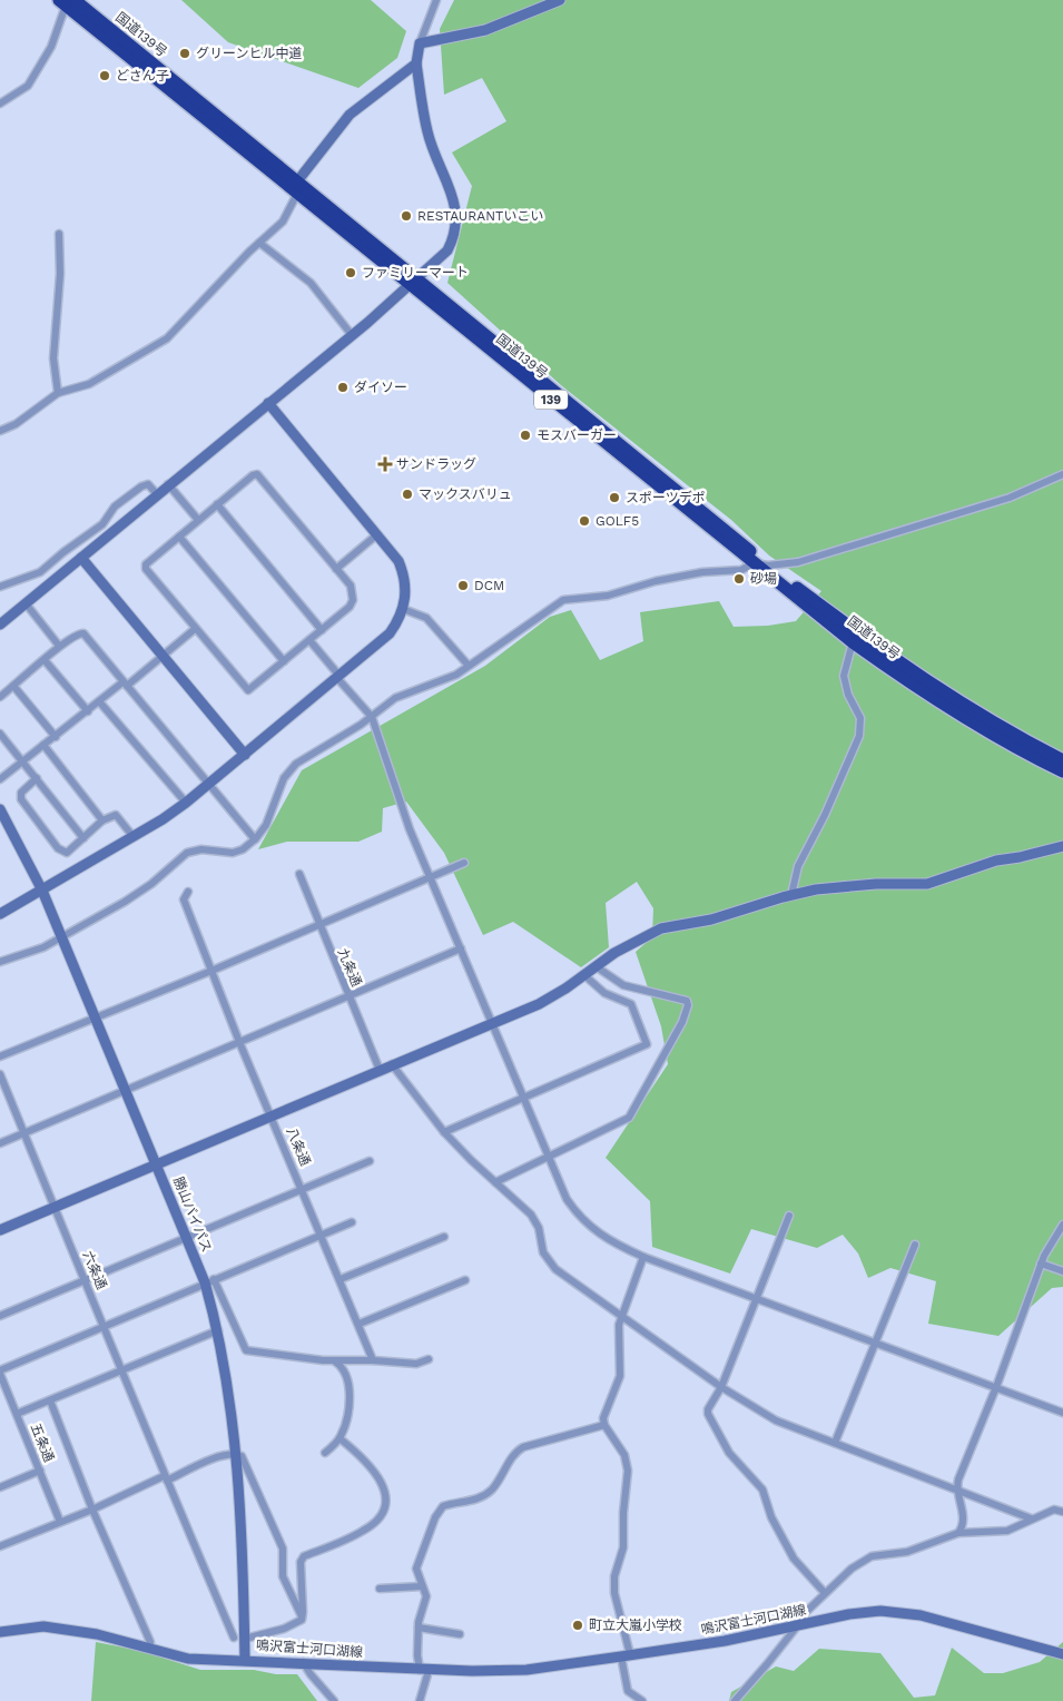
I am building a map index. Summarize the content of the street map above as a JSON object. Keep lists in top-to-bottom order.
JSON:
{
  "streets": {
    "highway": ["国道139号", "139"],
    "street": [
      "九条通",
      "八条通",
      "勝山バイパス",
      "六条通",
      "五条通",
      "鳴沢富士河口湖線"
    ]
  },
  "crossings": [
    ["勝山バイパス", "鳴沢富士河口湖線"]
  ],
  "places": {
    "other": [
      "グリーンヒル中道",
      "どさん子",
      "RESTAURANTいこい",
      "ファミリーマート",
      "ダイソー",
      "モスバーガー",
      "マックスバリュ",
      "スポーツデポ",
      "GOLF5",
      "砂場",
      "DCM",
      "町立大嵐小学校"
    ],
    "health": ["サンドラッグ"]
  }
}
